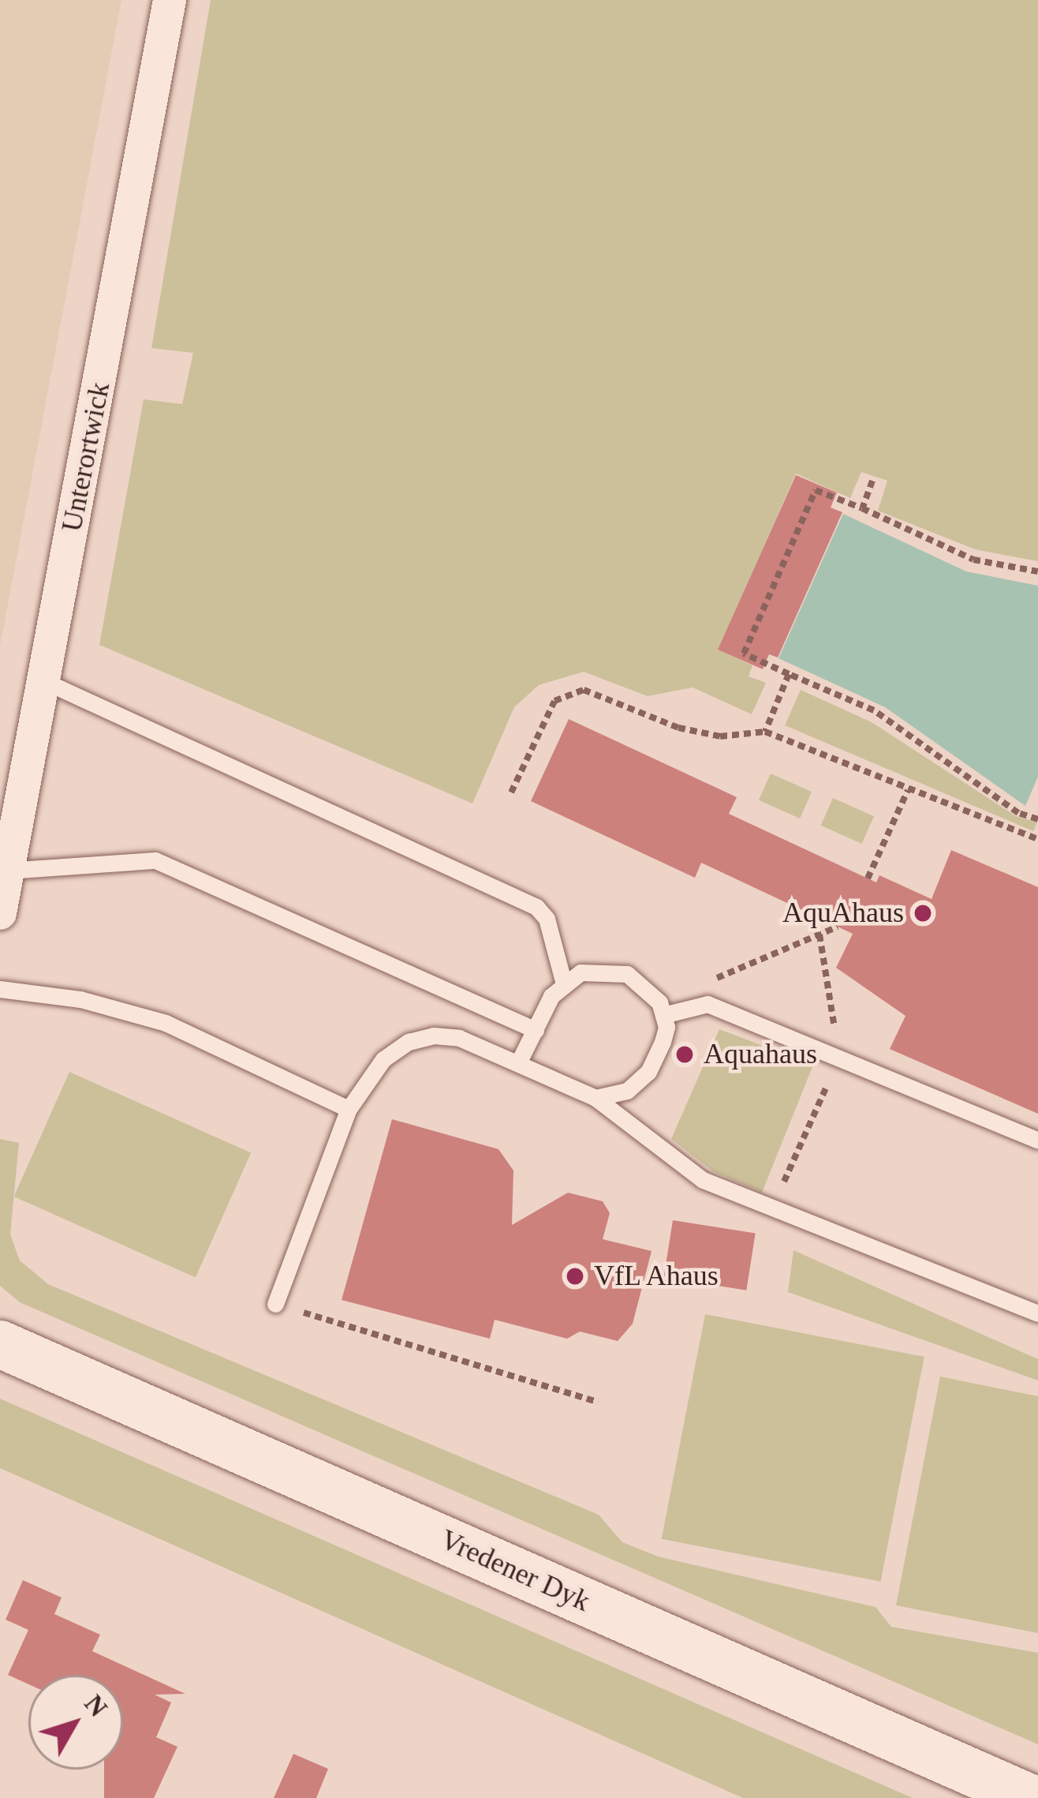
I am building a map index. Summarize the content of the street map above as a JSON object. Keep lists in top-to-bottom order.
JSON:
{
  "streets": {
    "main road": ["Vredener Dyk"],
    "street": ["Unterortwick"]
  },
  "places": ["AquAhaus", "Aquahaus", "VfL Ahaus"],
  "north": "top right"
}
